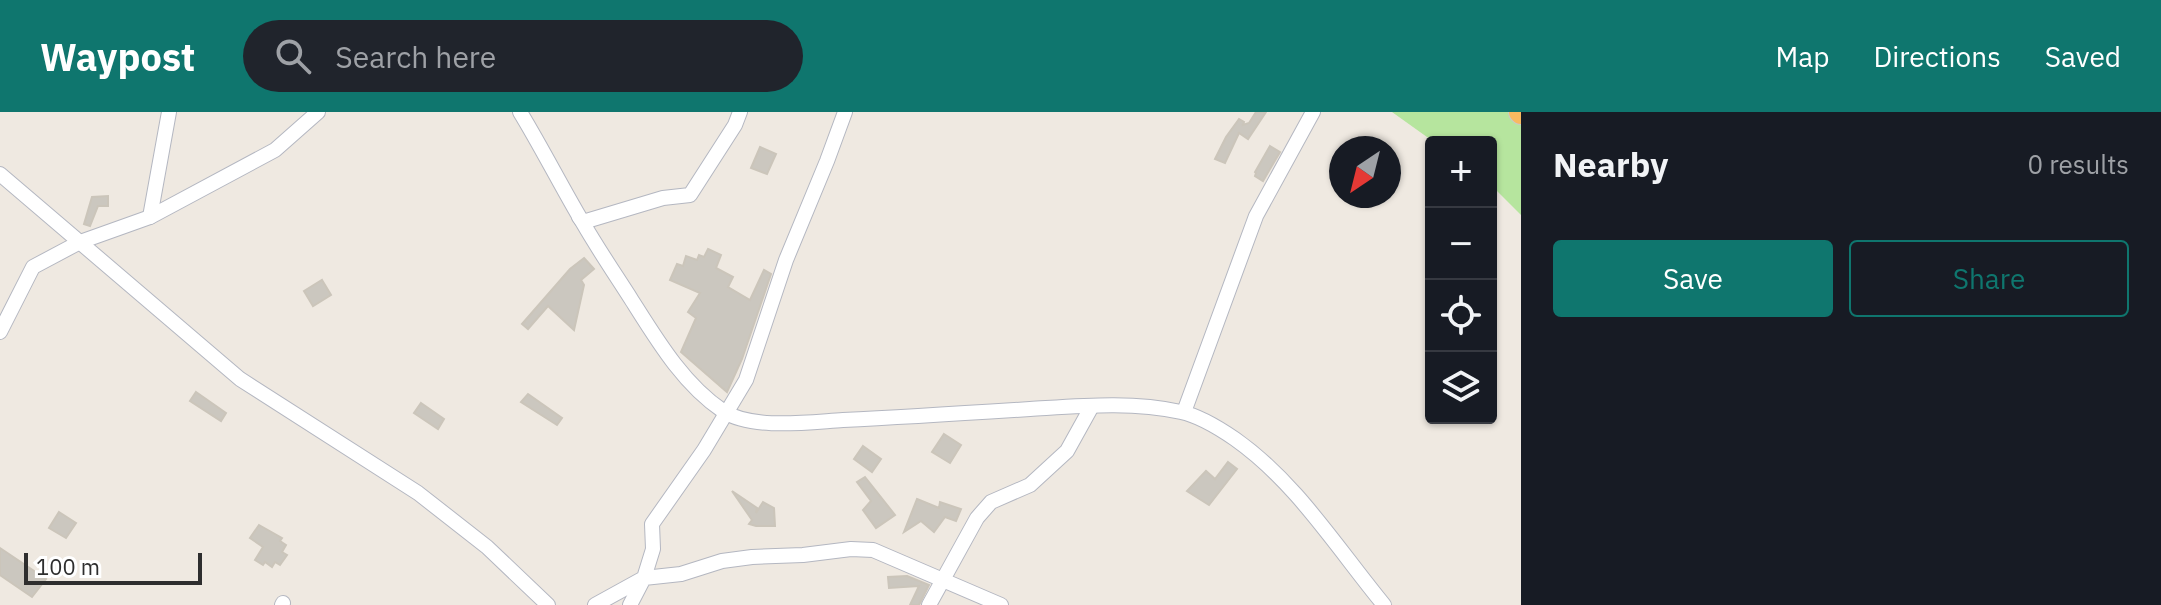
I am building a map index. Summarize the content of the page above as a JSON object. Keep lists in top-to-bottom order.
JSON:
{
  "scale_bar": "100 m",
  "north": "bottom left",
  "page": {
    "header": "Waypost",
    "search": "Search here",
    "nav": ["Map", "Directions", "Saved"],
    "heading": ["Nearby", "0 results"],
    "map_buttons": ["+", "−"],
    "buttons": ["Save", "Share"],
    "scale": "100 m"
  }
}
